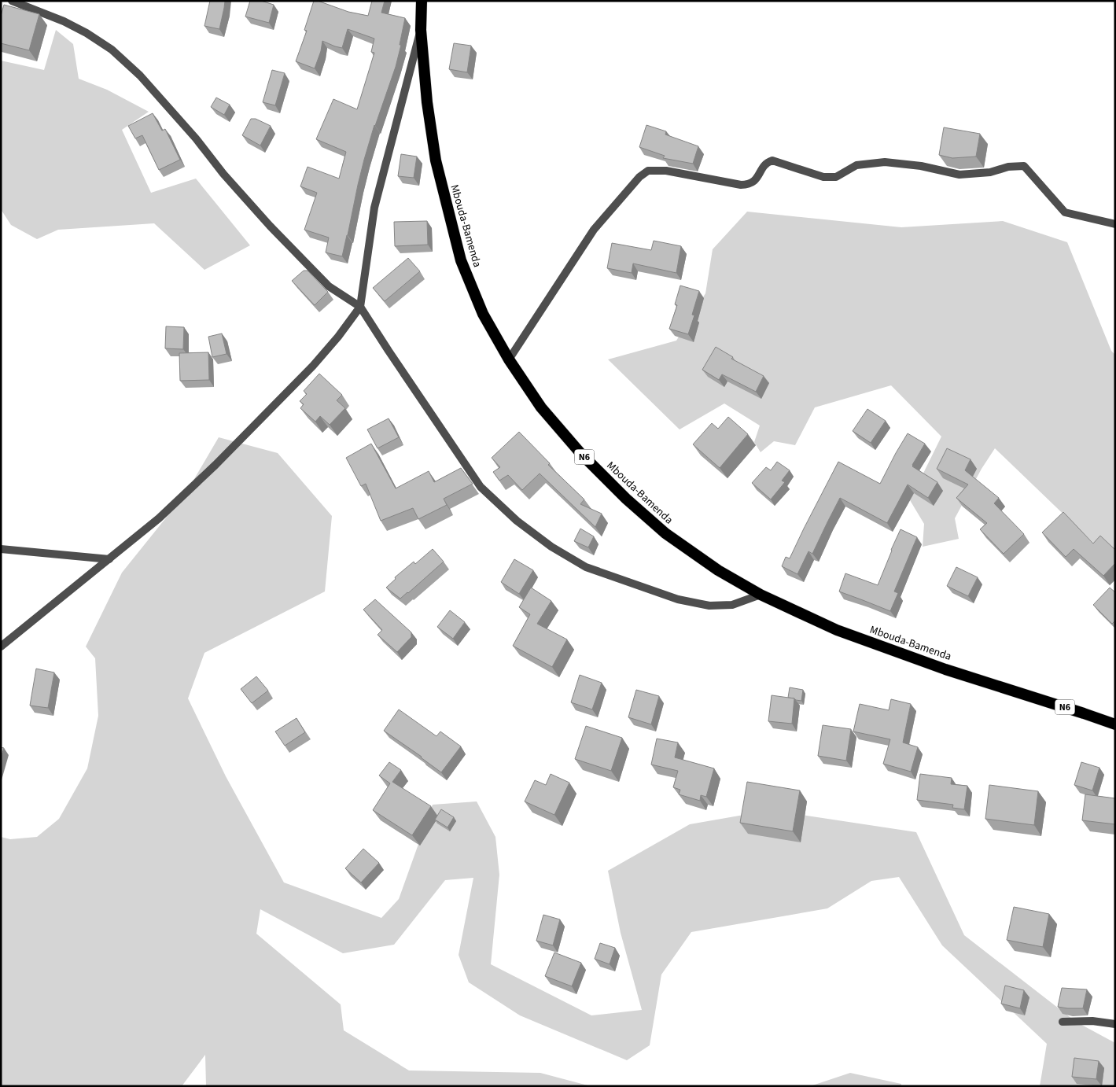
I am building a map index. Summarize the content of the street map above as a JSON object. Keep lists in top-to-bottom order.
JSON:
{
  "streets": {
    "highway": ["Mbouda-Bamenda", "N6"]
  }
}
